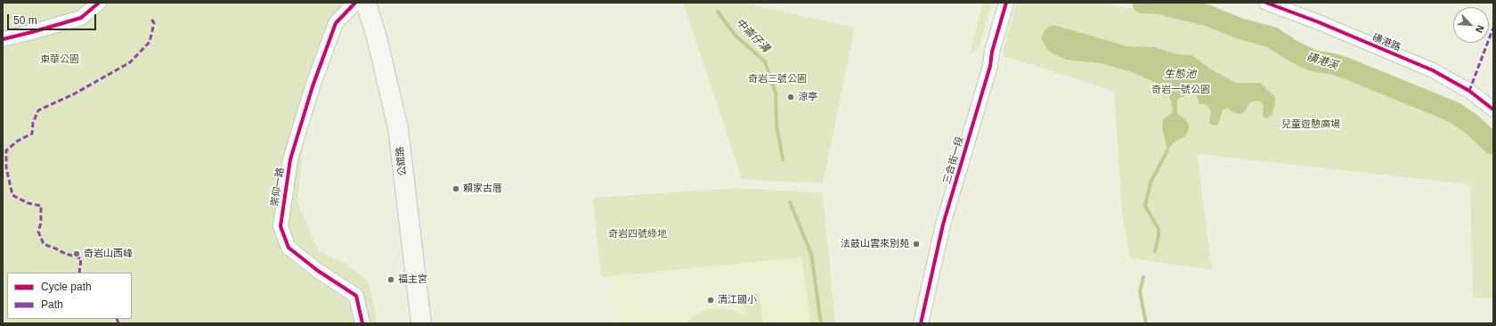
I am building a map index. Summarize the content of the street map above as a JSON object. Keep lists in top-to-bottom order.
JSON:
{
  "streets": {
    "street": [
      "磺港路",
      "三合街一段",
      "公舘路",
      "崇仰一路"
    ]
  },
  "water": ["中崙仔溝", "磺港溪", "生態池"],
  "parks": [
    "東華公園",
    "奇岩三號公園",
    "奇岩一號公園",
    "兒童遊憩廣場",
    "奇岩四號綠地"
  ],
  "places": [
    "涼亭",
    "賴家古厝",
    "法鼓山雲來別苑",
    "奇岩山西峰",
    "福主宮",
    "清江國小"
  ],
  "legend": ["Cycle path", "Path"],
  "scale_bar": "50 m",
  "north": "bottom right"
}
